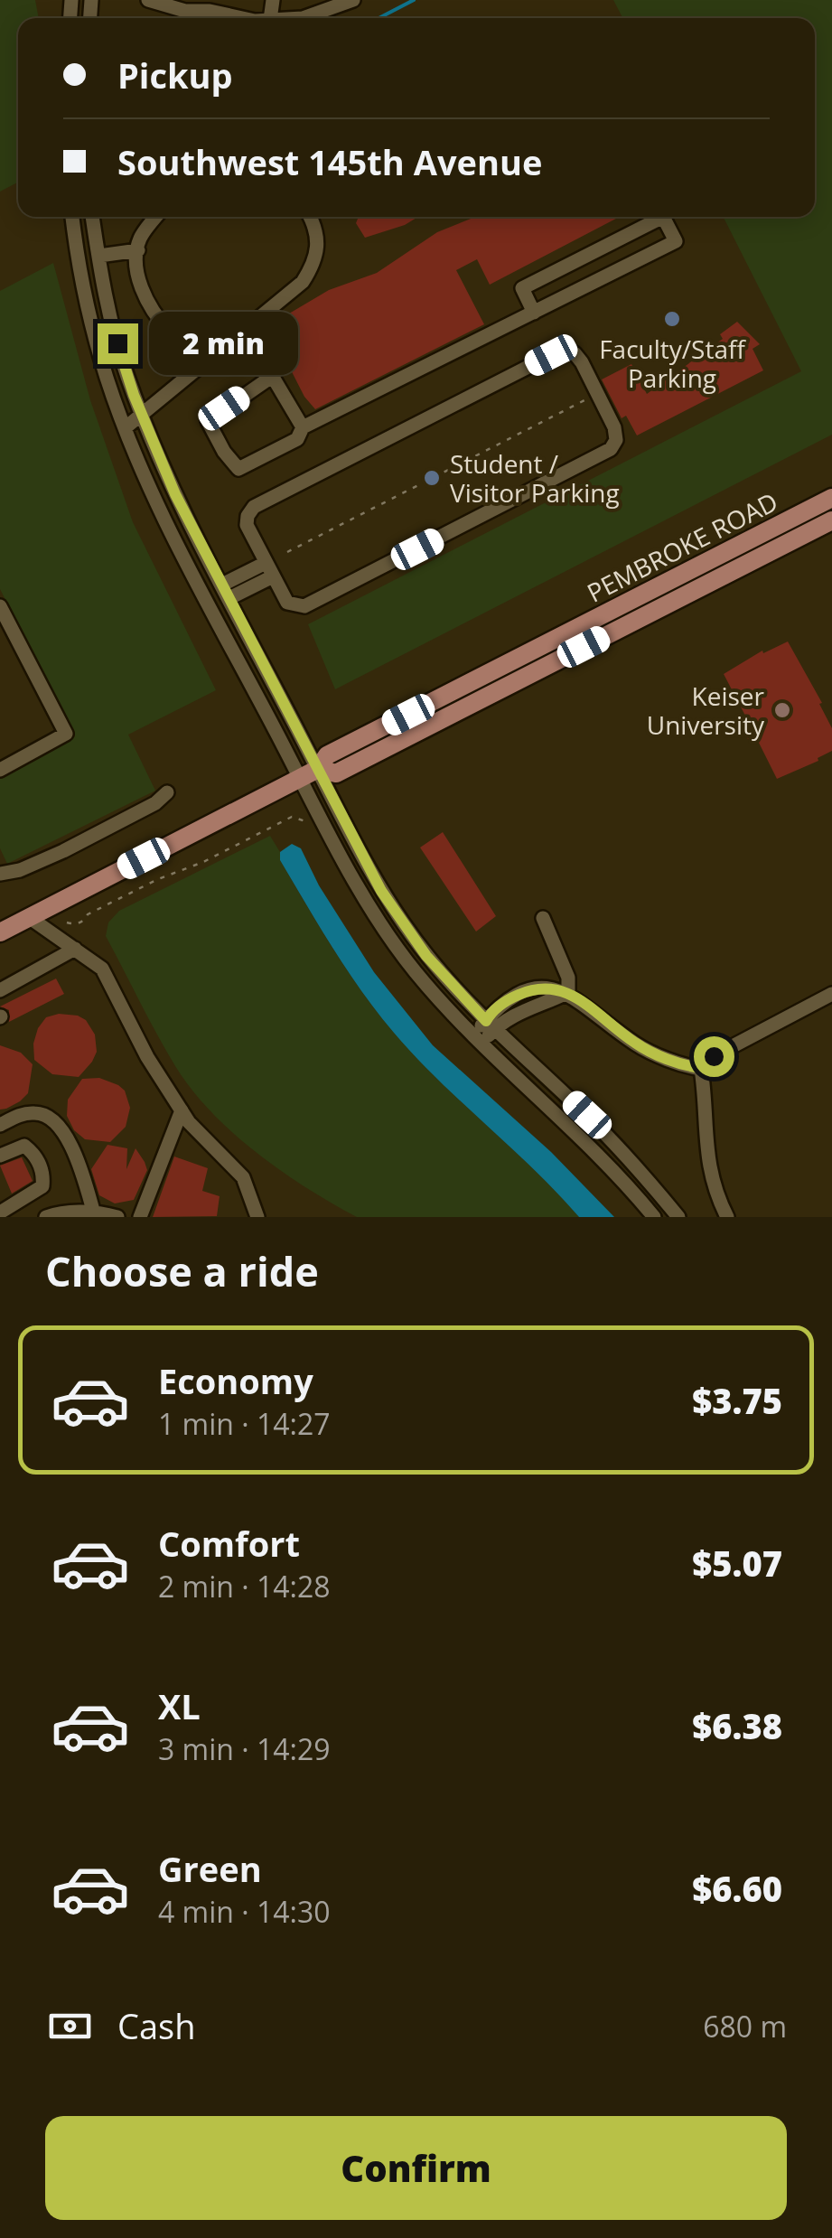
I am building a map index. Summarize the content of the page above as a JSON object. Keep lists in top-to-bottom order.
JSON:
{
  "streets": {
    "main road": ["PEMBROKE ROAD"]
  },
  "places": ["Faculty/Staff Parking", "Student / Visitor Parking", "Keiser University"],
  "page": {
    "banner": ["Pickup", "Southwest 145th Avenue"],
    "bubble": "2 min",
    "heading": "Choose a ride",
    "list": [
      {
        "name": "Economy",
        "note": "1 min · 14:27",
        "value": "$3.75"
      },
      {
        "name": "Comfort",
        "note": "2 min · 14:28",
        "value": "$5.07"
      },
      {
        "name": "XL",
        "note": "3 min · 14:29",
        "value": "$6.38"
      },
      {
        "name": "Green",
        "note": "4 min · 14:30",
        "value": "$6.60"
      }
    ],
    "pay": ["Cash", "680 m"],
    "buttons": "Confirm"
  }
}
